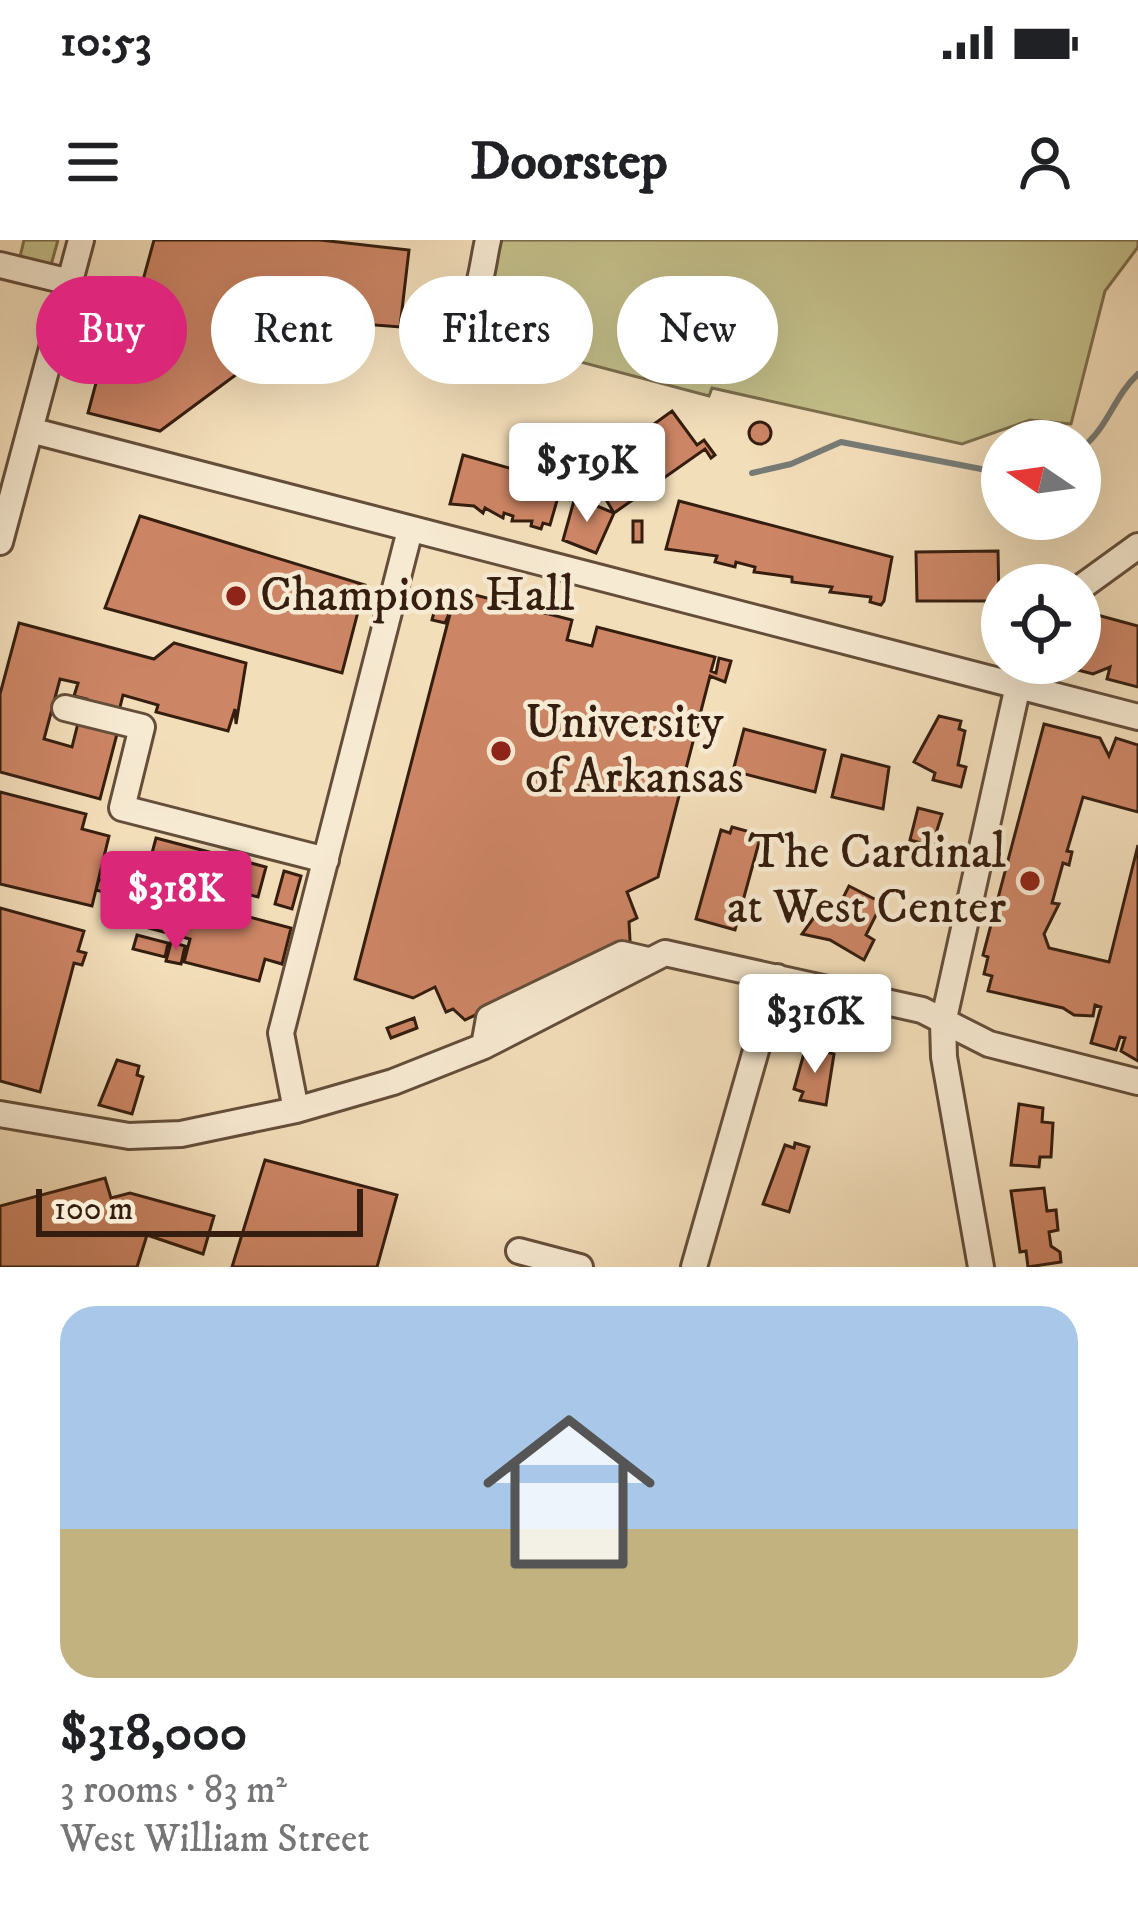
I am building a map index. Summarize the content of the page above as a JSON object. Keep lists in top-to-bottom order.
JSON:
{
  "places": ["Champions Hall", "University of Arkansas", "The Cardinal at West Center"],
  "scale_bar": "100 m",
  "north": "left",
  "page": {
    "status": "10:53",
    "header": "Doorstep",
    "chip": [
      "Buy",
      "Rent",
      "Filters",
      "New"
    ],
    "price": ["$519K", "$318K", "$316K"],
    "scale": "100 m",
    "list": [
      {
        "name": "$318,000",
        "note": "3 rooms · 83 m² · West William Street"
      }
    ]
  }
}
